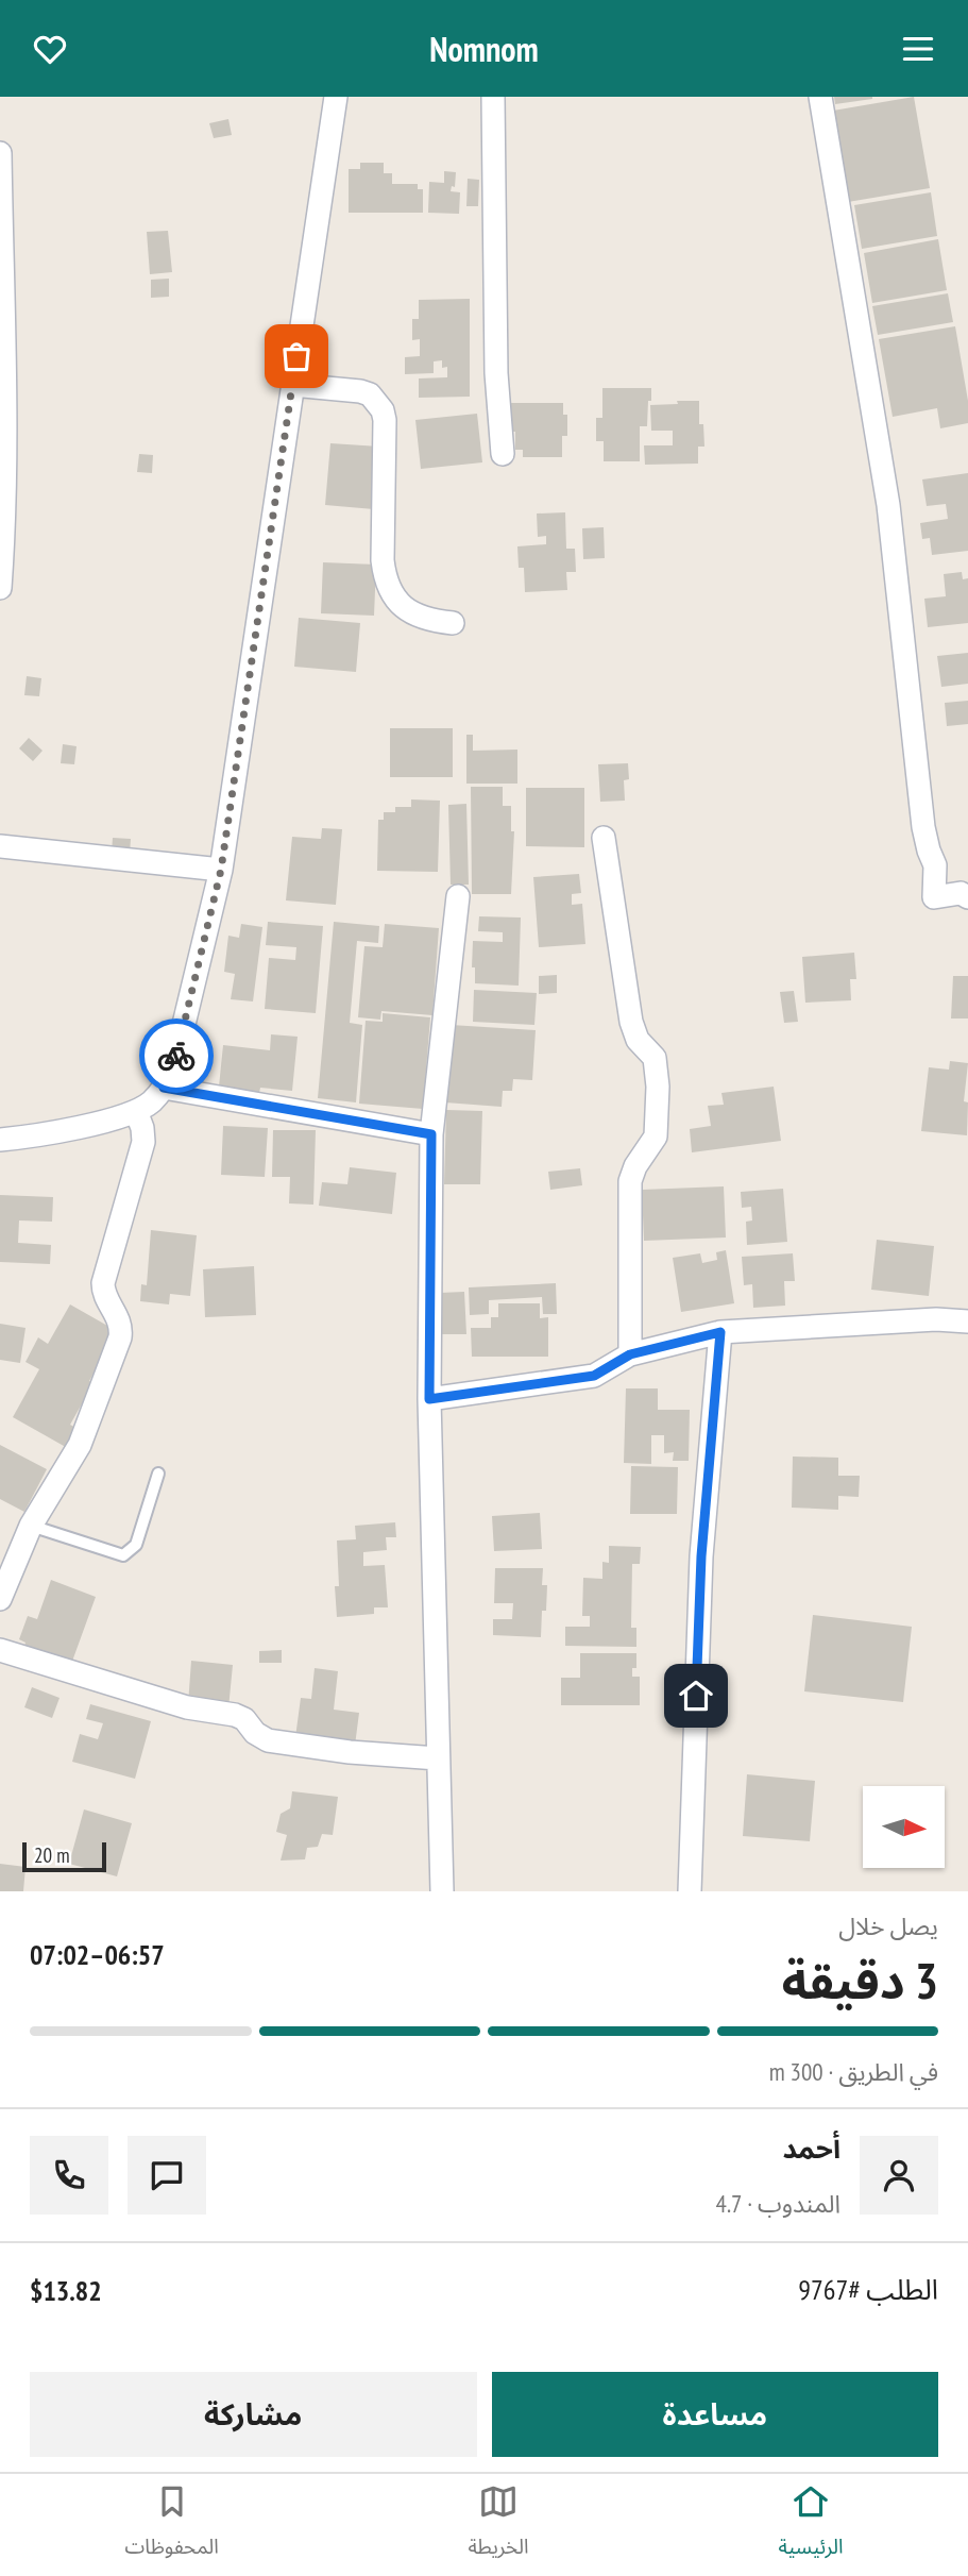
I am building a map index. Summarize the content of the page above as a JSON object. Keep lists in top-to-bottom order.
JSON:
{
  "scale_bar": "20 m",
  "north": "right",
  "page": {
    "header": "Nomnom",
    "scale": "20 m",
    "heading": ["3 دقيقة", "يصل خلال", "06:57–07:02"],
    "panel": [
      "أحمد",
      "المندوب · 4.7",
      "الطلب #9767",
      "$13.82"
    ],
    "bar": "في الطريق · 300 m",
    "buttons": ["مساعدة", "مشاركة"],
    "tabs": ["الرئيسية", "الخريطة", "المحفوظات"]
  }
}
